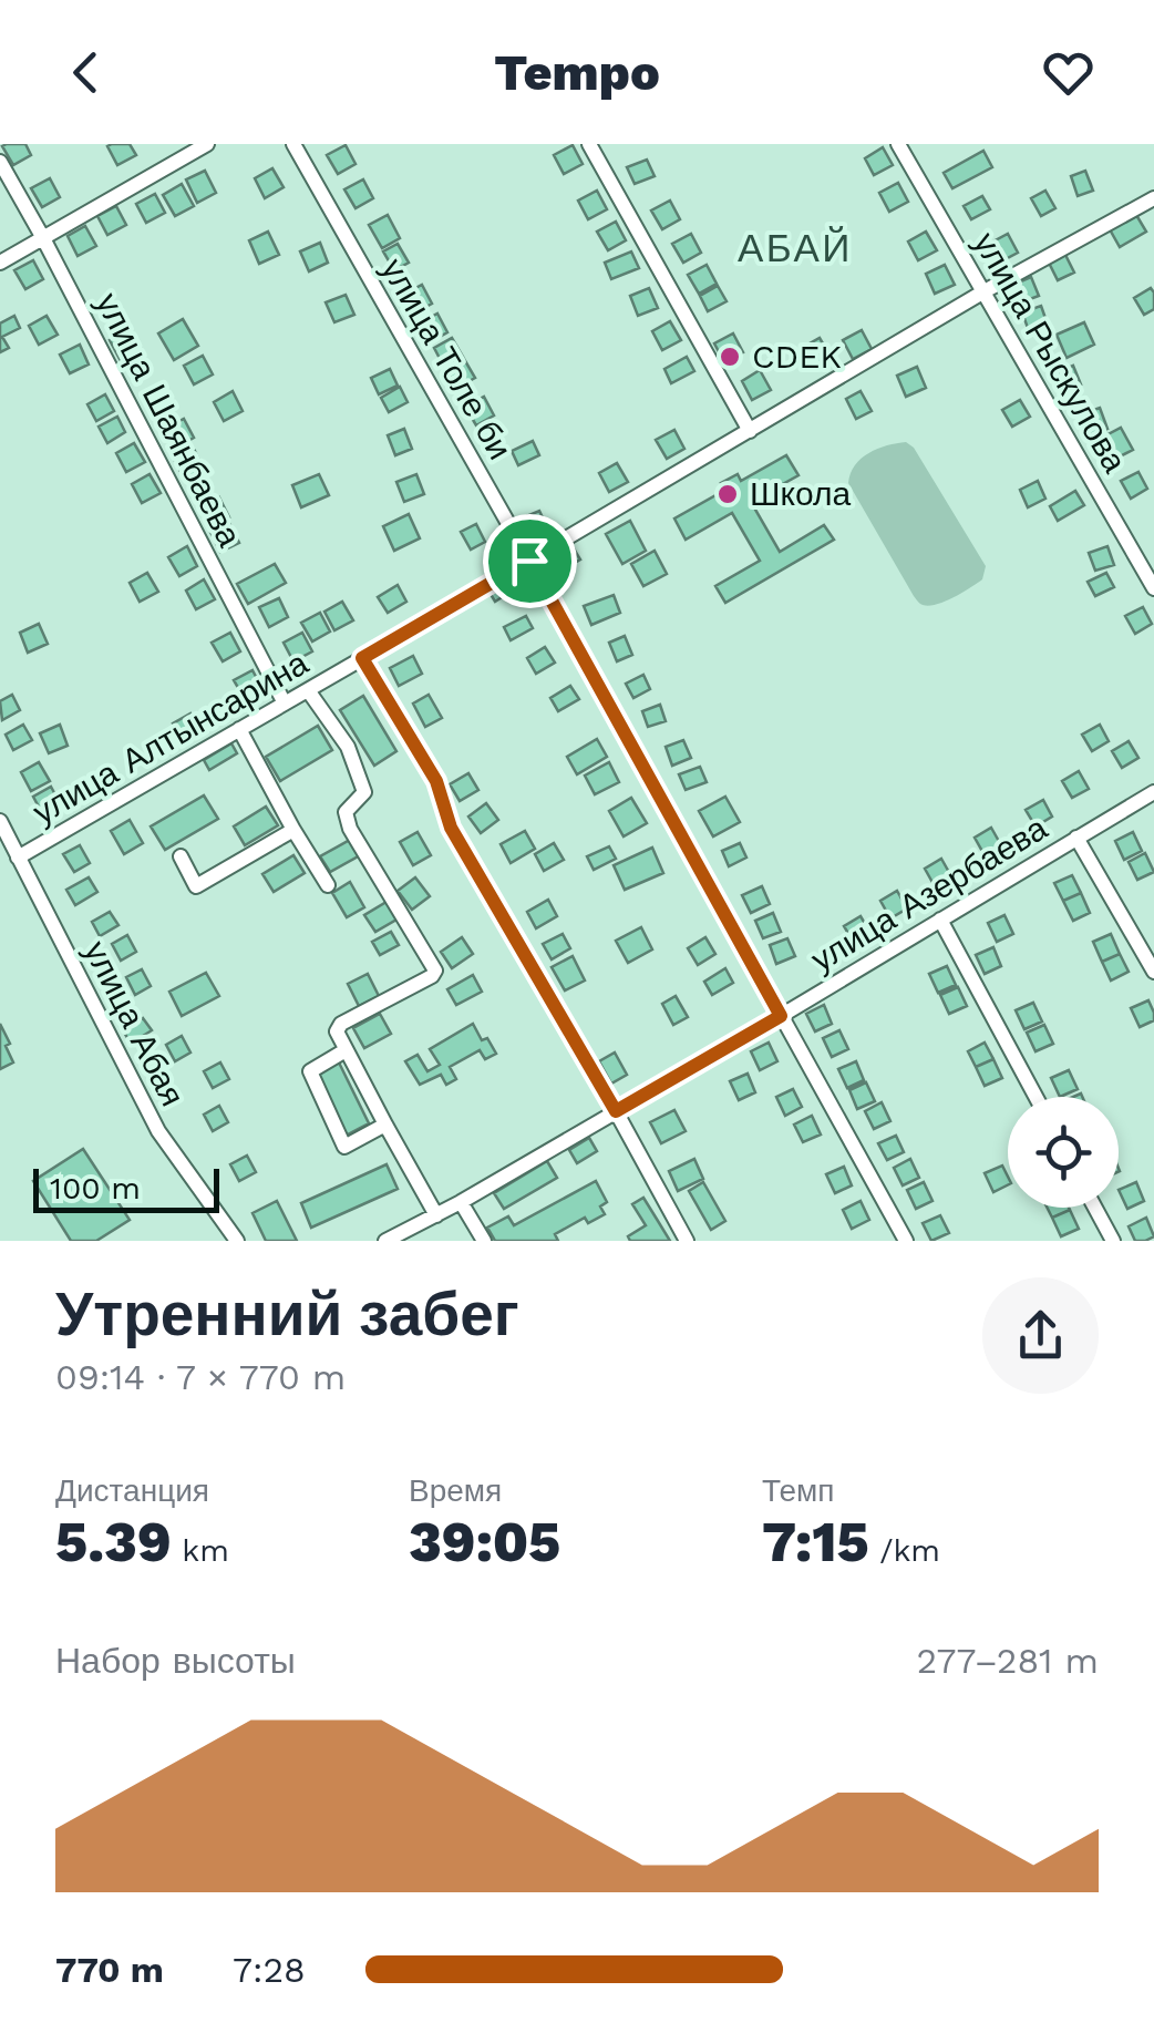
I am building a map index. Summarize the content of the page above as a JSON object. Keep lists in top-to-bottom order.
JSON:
{
  "streets": {
    "street": [
      "улица Рыскулова",
      "улица Толе би",
      "улица Шаянбаева",
      "улица Алтынсарина",
      "улица Азербаева",
      "улица Абая"
    ]
  },
  "crossings": [
    ["улица Рыскулова", "улица Алтынсарина"],
    ["улица Толе би", "улица Алтынсарина"],
    ["улица Толе би", "улица Азербаева"],
    ["улица Шаянбаева", "улица Алтынсарина"],
    ["улица Алтынсарина", "улица Абая"]
  ],
  "districts": ["АБАЙ"],
  "places": ["CDEK", "Школа"],
  "scale_bar": "100 m",
  "page": {
    "header": "Tempo",
    "scale": "100 m",
    "heading": ["Утренний забег", "09:14 · 7 × 770 m"],
    "stats": [
      ["Дистанция", "5.39 km"],
      ["Время", "39:05"],
      ["Темп", "7:15 /km"]
    ],
    "chart": ["Набор высоты", "277–281 m"],
    "list": [
      {
        "name": "770 m",
        "note": "7:28"
      }
    ]
  }
}
